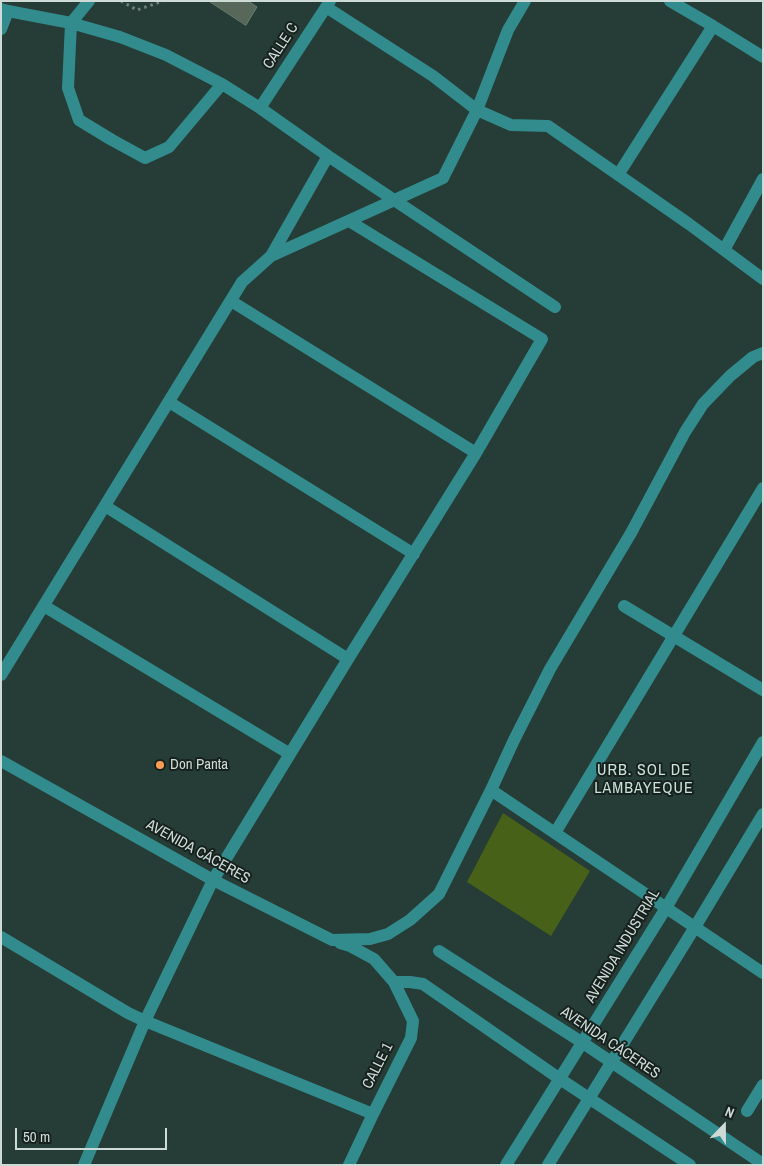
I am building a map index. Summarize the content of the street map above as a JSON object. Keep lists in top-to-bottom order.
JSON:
{
  "streets": {
    "street": [
      "CALLE C",
      "AVENIDA CÁCERES",
      "AVENIDA INDUSTRIAL",
      "CALLE 1"
    ]
  },
  "crossings": [
    ["AVENIDA CÁCERES", "AVENIDA INDUSTRIAL"],
    ["AVENIDA CÁCERES", "CALLE 1"]
  ],
  "districts": ["URB. SOL DE LAMBAYEQUE"],
  "places": ["Don Panta"],
  "scale_bar": "50 m",
  "north": "top"
}
